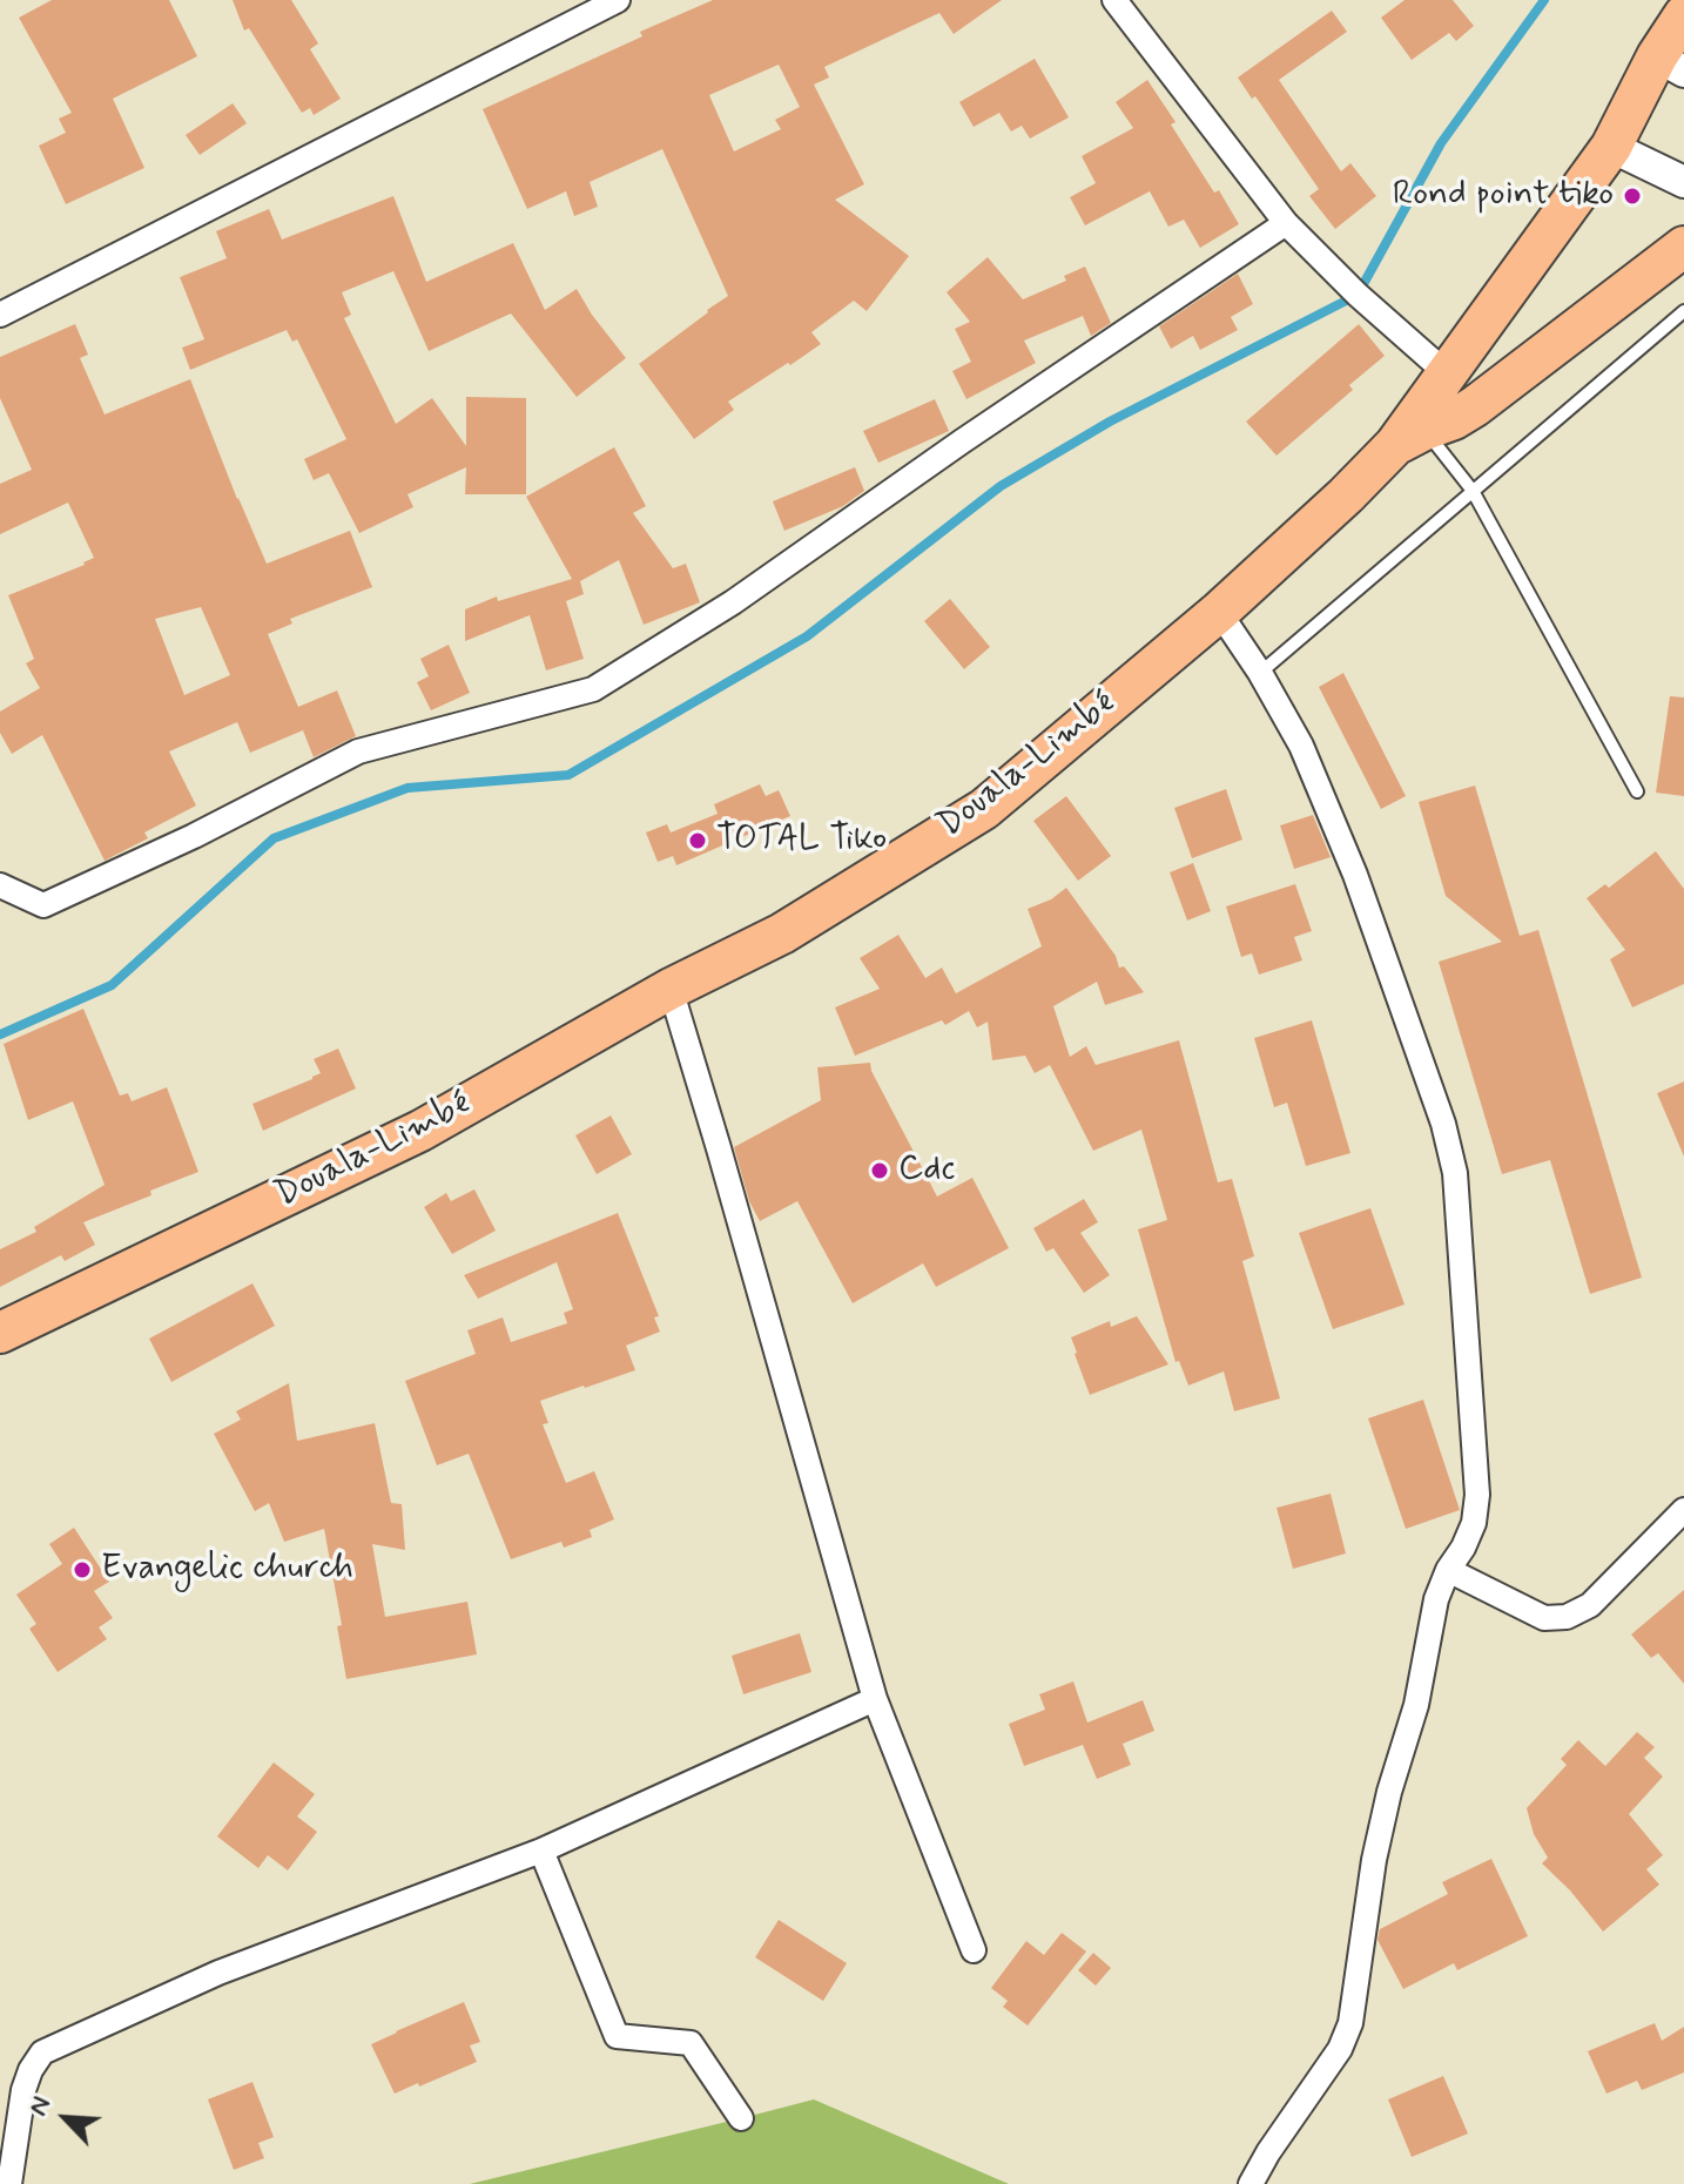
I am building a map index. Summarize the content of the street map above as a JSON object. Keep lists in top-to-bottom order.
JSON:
{
  "streets": {
    "highway": ["Douala-Limbé"]
  },
  "places": [
    "Rond point tiko",
    "TOTAL Tiko",
    "Cdc",
    "Evangelic church"
  ],
  "north": "top left"
}
